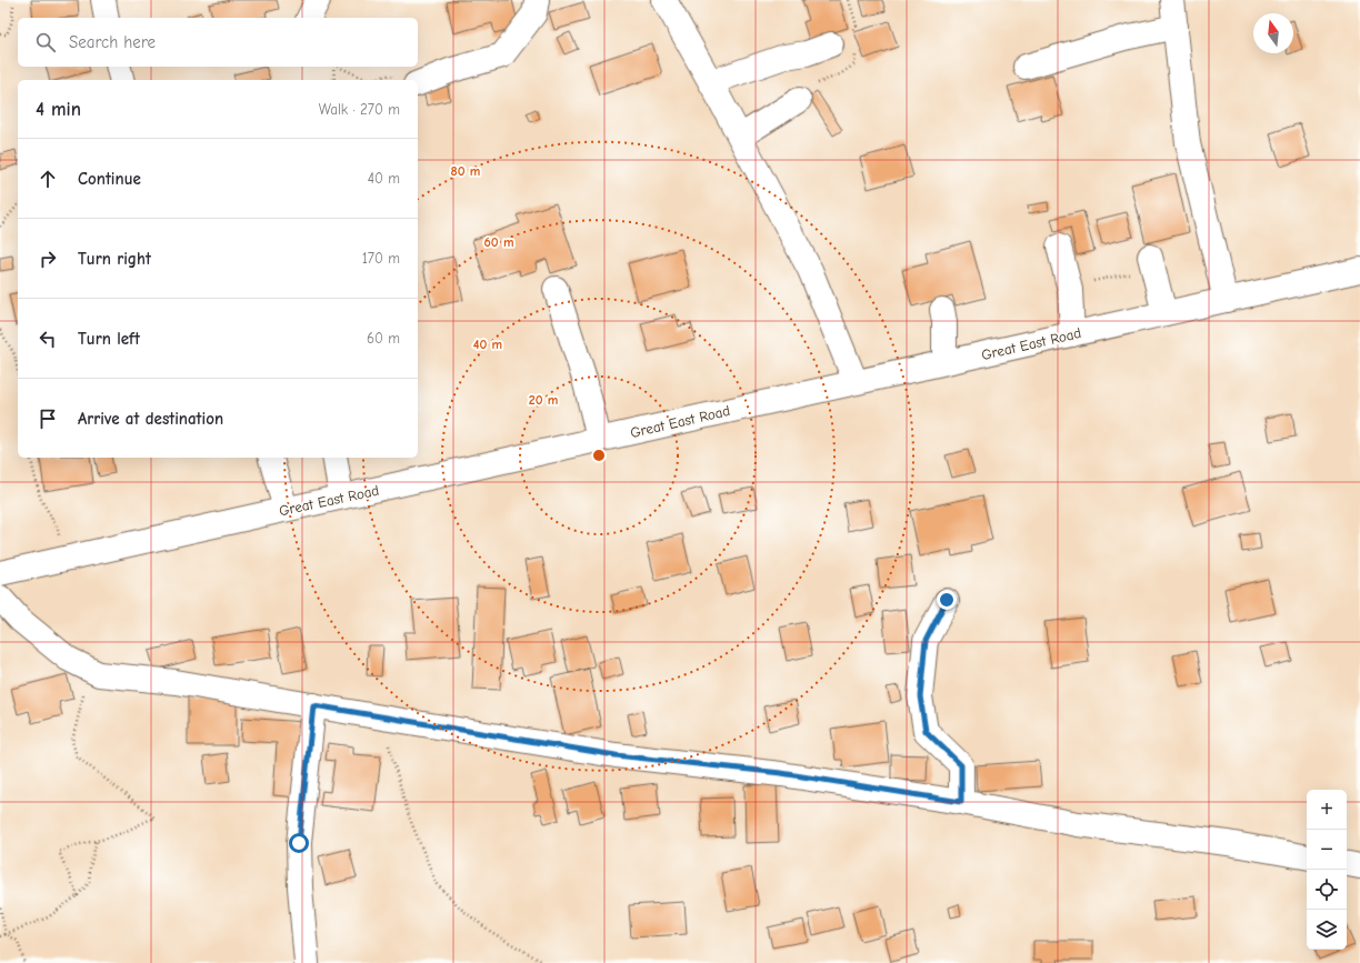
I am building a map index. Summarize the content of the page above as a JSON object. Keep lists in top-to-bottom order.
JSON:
{
  "streets": {
    "main road": ["Great East Road"]
  },
  "north": "top",
  "page": {
    "search": "Search here",
    "heading": ["4 min", "Walk · 270 m"],
    "list": [
      ["Continue", "40 m"],
      ["Turn right", "170 m"],
      ["Turn left", "60 m"],
      "Arrive at destination"
    ],
    "map_buttons": ["+", "−"]
  },
  "rings": [
    "80 m",
    "60 m",
    "40 m",
    "20 m"
  ]
}
